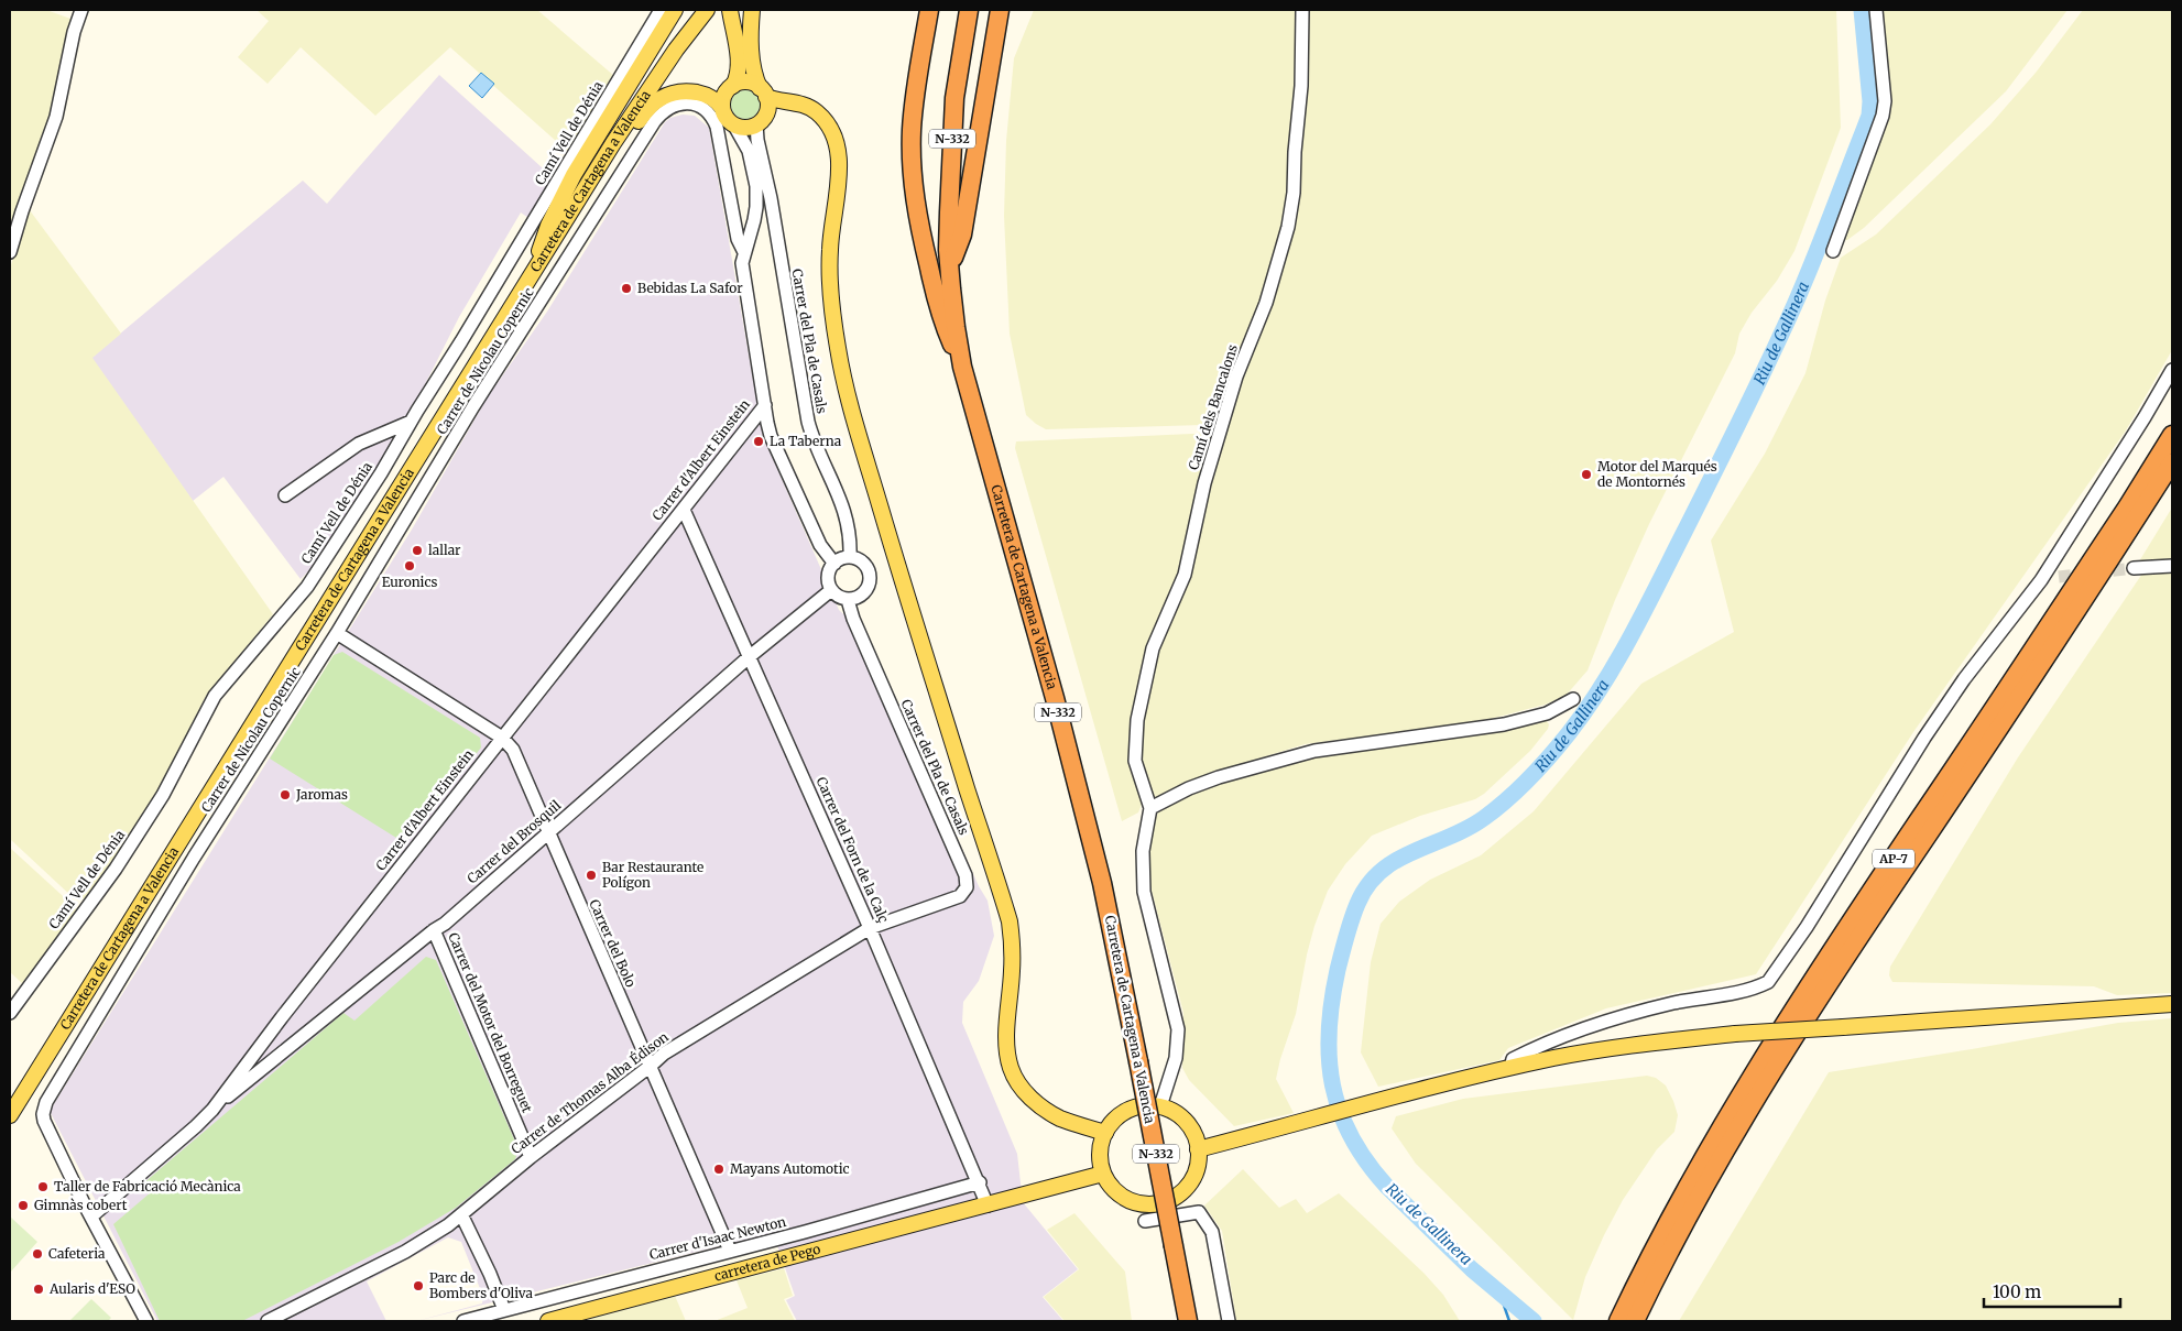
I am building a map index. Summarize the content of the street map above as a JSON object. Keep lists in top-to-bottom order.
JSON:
{
  "streets": {
    "highway": ["N-332", "Carretera de Cartagena a Valencia", "AP-7"],
    "main road": ["carretera de Pego"],
    "street": [
      "Camí Vell de Dénia",
      "Carrer del Pla de Casals",
      "Carrer de Nicolau Copernic",
      "Camí dels Bancalons",
      "Carrer d'Albert Einstein",
      "Carrer del Brosquil",
      "Carrer del Forn de la Calç",
      "Carrer del Bolo",
      "Carrer del Motor del Borreguet",
      "Carrer de Thomas Alba Édison",
      "Carrer d'Isaac Newton"
    ]
  },
  "crossings": [
    ["Carrer del Pla de Casals", "Carrer del Brosquil"],
    ["Carrer del Pla de Casals", "Carrer de Thomas Alba Édison"],
    ["Carrer de Nicolau Copernic", "Carrer d'Albert Einstein"],
    ["Carrer de Nicolau Copernic", "Carrer del Bolo"],
    ["Carrer d'Albert Einstein", "Carrer del Brosquil"],
    ["Carrer d'Albert Einstein", "Carrer del Forn de la Calç"],
    ["Carrer d'Albert Einstein", "Carrer del Bolo"],
    ["Carrer del Brosquil", "Carrer del Forn de la Calç"],
    ["Carrer del Brosquil", "Carrer del Bolo"],
    ["Carrer del Brosquil", "Carrer del Motor del Borreguet"],
    ["Carrer del Forn de la Calç", "Carrer de Thomas Alba Édison"],
    ["Carrer del Forn de la Calç", "Carrer d'Isaac Newton"],
    ["Carrer del Forn de la Calç", "carretera de Pego"],
    ["Carrer del Bolo", "Carrer de Thomas Alba Édison"],
    ["Carrer del Bolo", "Carrer d'Isaac Newton"],
    ["Carrer del Motor del Borreguet", "Carrer de Thomas Alba Édison"]
  ],
  "water": ["Riu de Gallinera"],
  "places": [
    "Bebidas La Safor",
    "La Taberna",
    "Motor del Marqués de Montornés",
    "lallar",
    "Euronics",
    "Jaromas",
    "Bar Restaurante Polígon",
    "Mayans Automotic",
    "Taller de Fabricació Mecànica",
    "Gimnàs cobert",
    "Cafeteria",
    "Parc de Bombers d'Oliva",
    "Aularis d'ESO"
  ],
  "scale_bar": "100 m"
}
